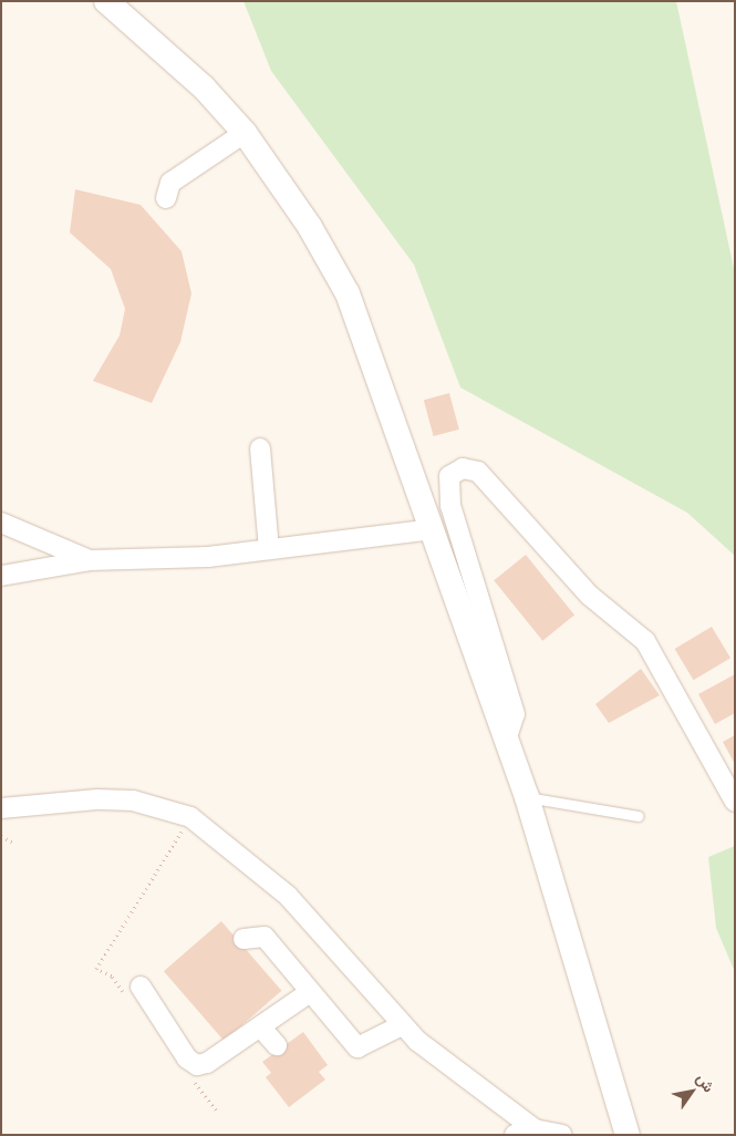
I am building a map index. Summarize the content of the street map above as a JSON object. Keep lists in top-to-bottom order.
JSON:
{
  "north": "top right"
}
